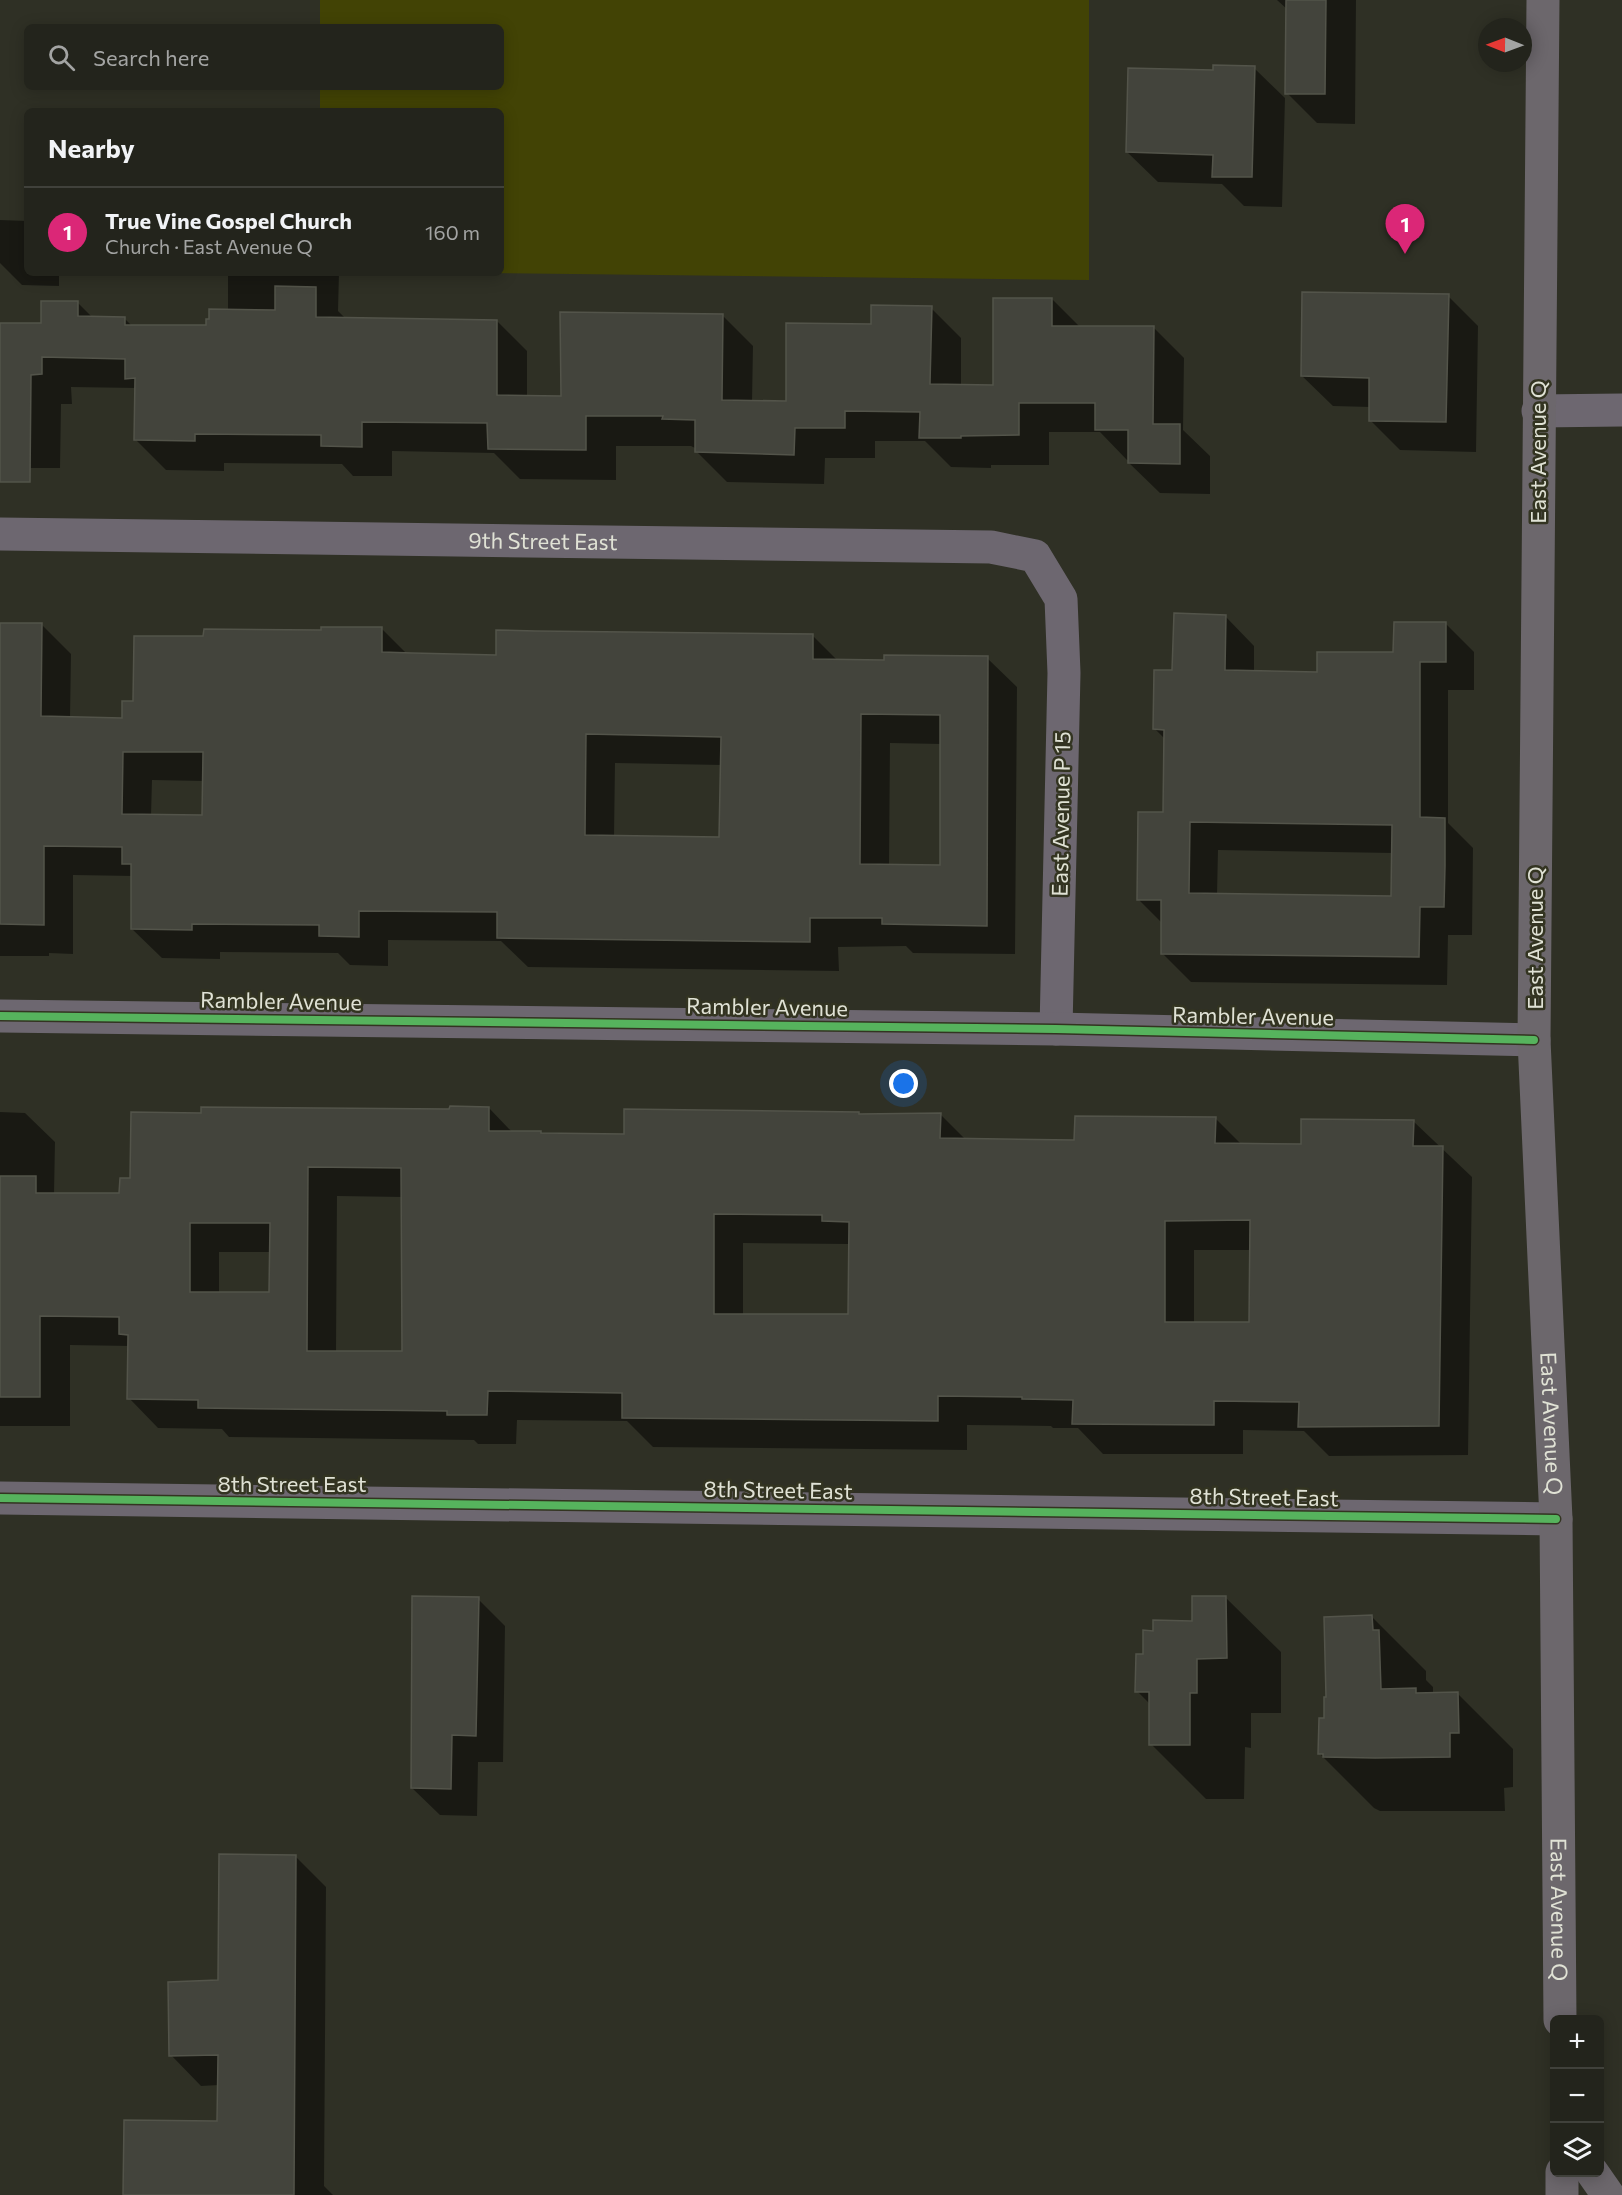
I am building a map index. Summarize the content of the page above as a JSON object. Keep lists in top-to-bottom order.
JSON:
{
  "streets": {
    "main road": ["East Avenue Q"],
    "street": [
      "9th Street East",
      "East Avenue P 15",
      "Rambler Avenue",
      "8th Street East"
    ]
  },
  "crossings": [
    ["East Avenue Q", "Rambler Avenue"],
    ["East Avenue Q", "8th Street East"],
    ["9th Street East", "East Avenue P 15"],
    ["East Avenue P 15", "Rambler Avenue"]
  ],
  "north": "left",
  "page": {
    "search": "Search here",
    "heading": "Nearby",
    "list": [
      {
        "mark": "1",
        "name": "True Vine Gospel Church",
        "note": "Church · East Avenue Q",
        "value": "160 m"
      }
    ],
    "pins": "1",
    "map_buttons": ["+", "−"]
  }
}
